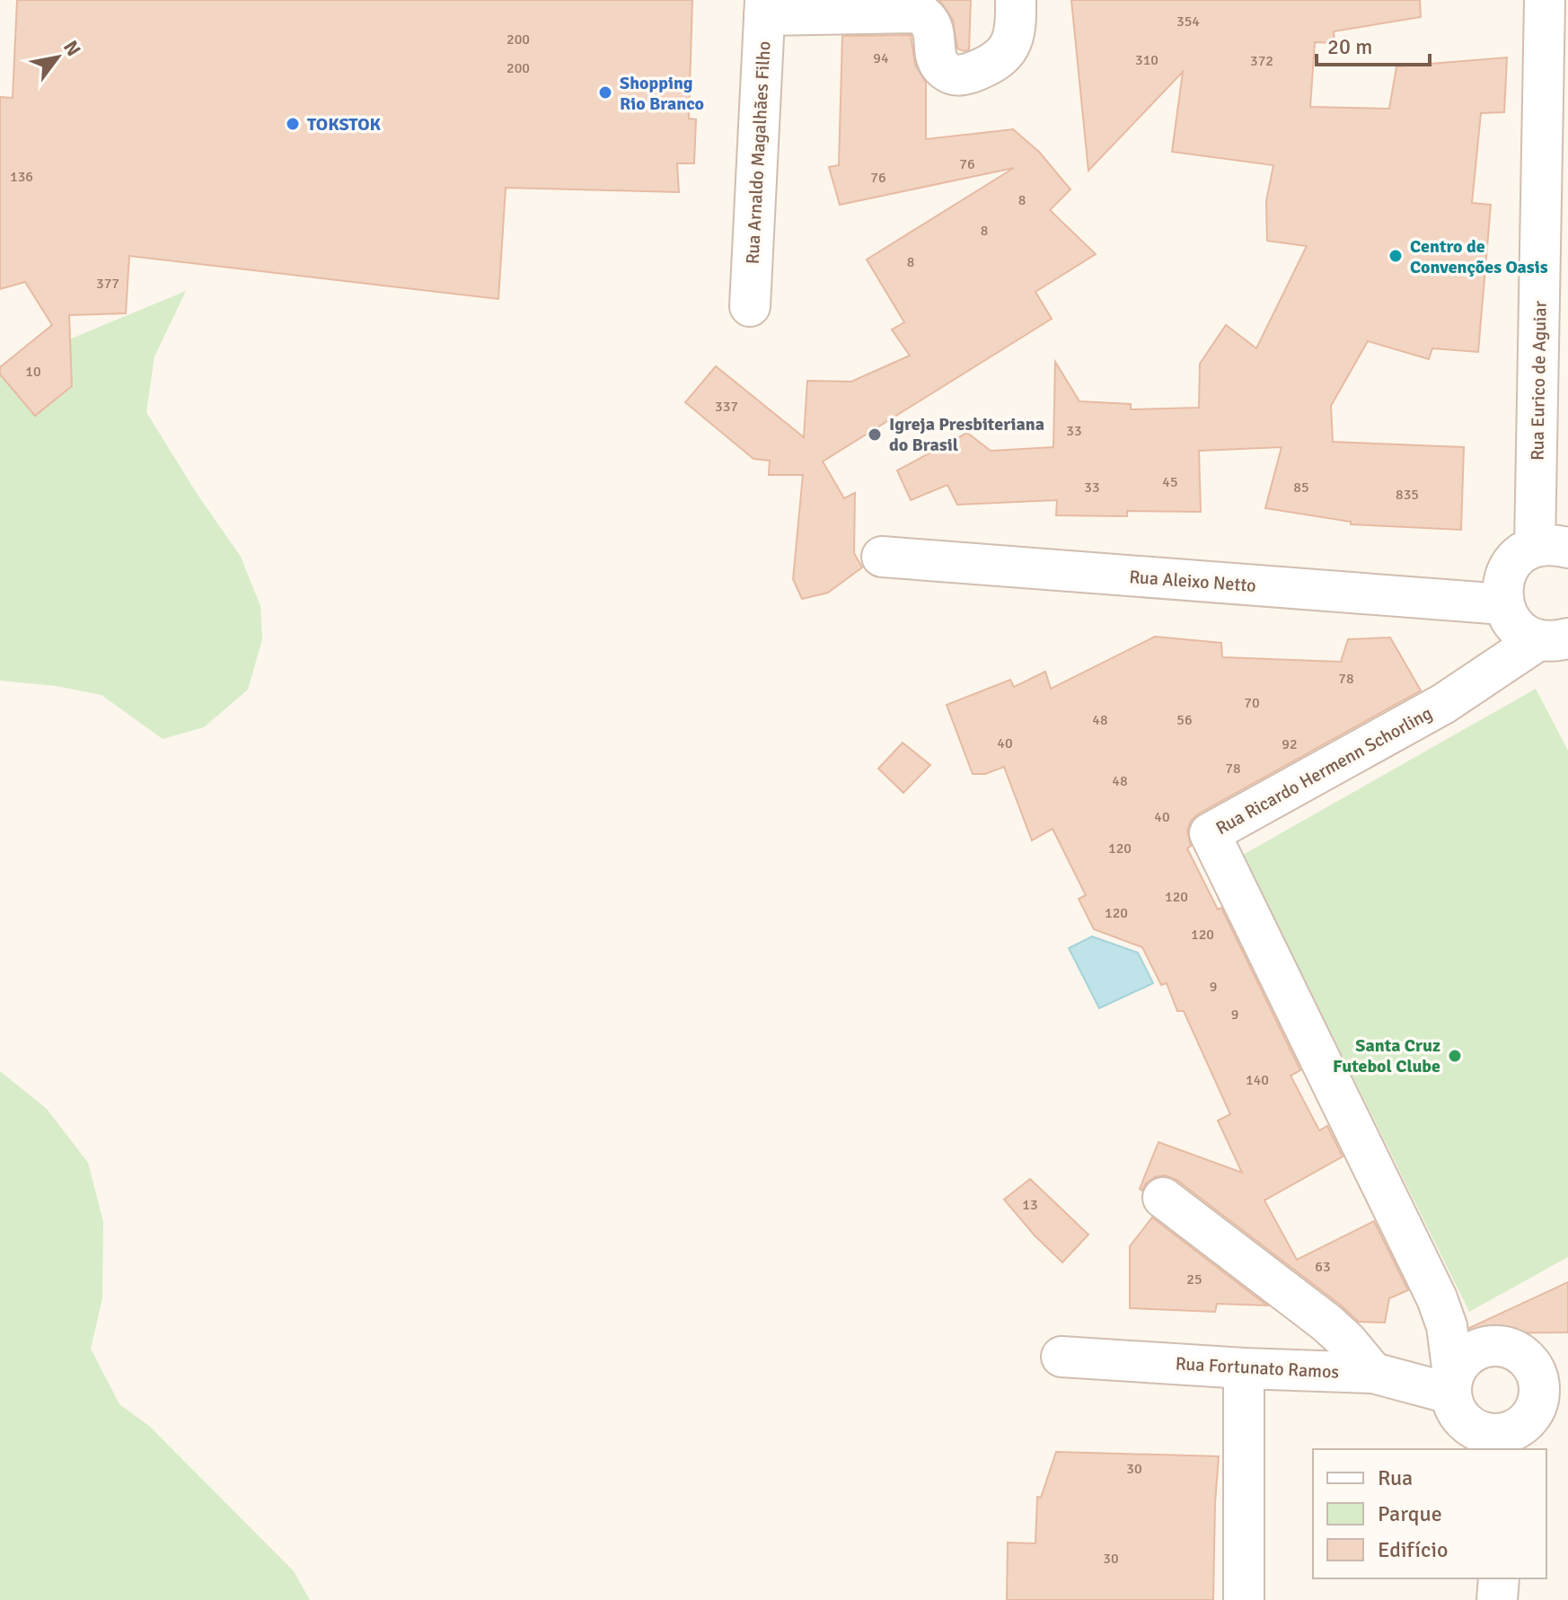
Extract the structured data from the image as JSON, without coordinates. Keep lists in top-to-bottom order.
{
  "streets": {
    "street": [
      "Rua Arnaldo Magalhães Filho",
      "Rua Eurico de Aguiar",
      "Rua Aleixo Netto",
      "Rua Ricardo Hermenn Schorling",
      "Rua Fortunato Ramos"
    ]
  },
  "crossings": [
    ["Rua Ricardo Hermenn Schorling", "Rua Fortunato Ramos"]
  ],
  "places": [
    "Shopping Rio Branco",
    "TOKSTOK",
    "Centro de Convenções Oasis",
    "Igreja Presbiteriana do Brasil",
    "Santa Cruz Futebol Clube"
  ],
  "house_numbers": [
    "354",
    "200",
    "94",
    "310",
    "372",
    "200",
    "76",
    "136",
    "76",
    "8",
    "8",
    "8",
    "377",
    "10",
    "337",
    "33",
    "45",
    "33",
    "85",
    "835",
    "78",
    "70",
    "48",
    "56",
    "40",
    "92",
    "78",
    "48",
    "40",
    "120",
    "120",
    "120",
    "120",
    "9",
    "9",
    "140",
    "13",
    "63",
    "25",
    "30",
    "30"
  ],
  "legend": ["Rua", "Parque", "Edifício"],
  "scale_bar": "20 m",
  "north": "top right"
}
